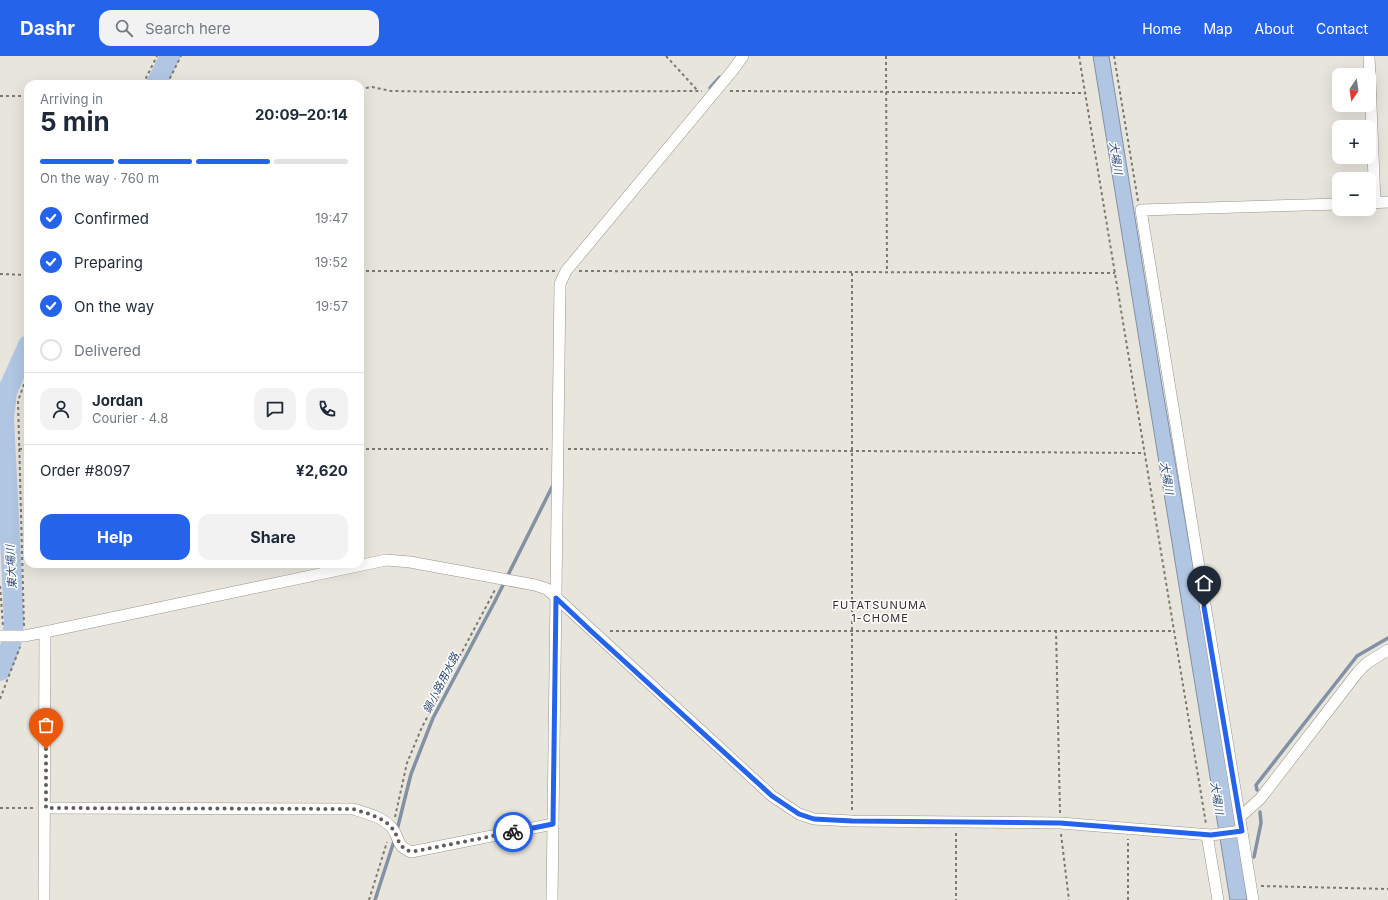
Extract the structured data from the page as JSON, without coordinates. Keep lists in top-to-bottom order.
{
  "districts": ["FUTATSUNUMA 1-CHOME"],
  "water": ["大場川", "東大場川", "鍋小路用水路"],
  "north": "bottom",
  "page": {
    "header": "Dashr",
    "search": "Search here",
    "nav": [
      "Home",
      "Map",
      "About",
      "Contact"
    ],
    "map_buttons": ["+", "−"],
    "heading": ["5 min", "Arriving in", "20:09–20:14"],
    "panel": [
      "Jordan",
      "Courier · 4.8",
      "Order #8097",
      "¥2,620"
    ],
    "bar": "On the way · 760 m",
    "list": [
      ["Confirmed", "19:47"],
      ["Preparing", "19:52"],
      ["On the way", "19:57"],
      "Delivered"
    ],
    "buttons": ["Help", "Share"]
  }
}
